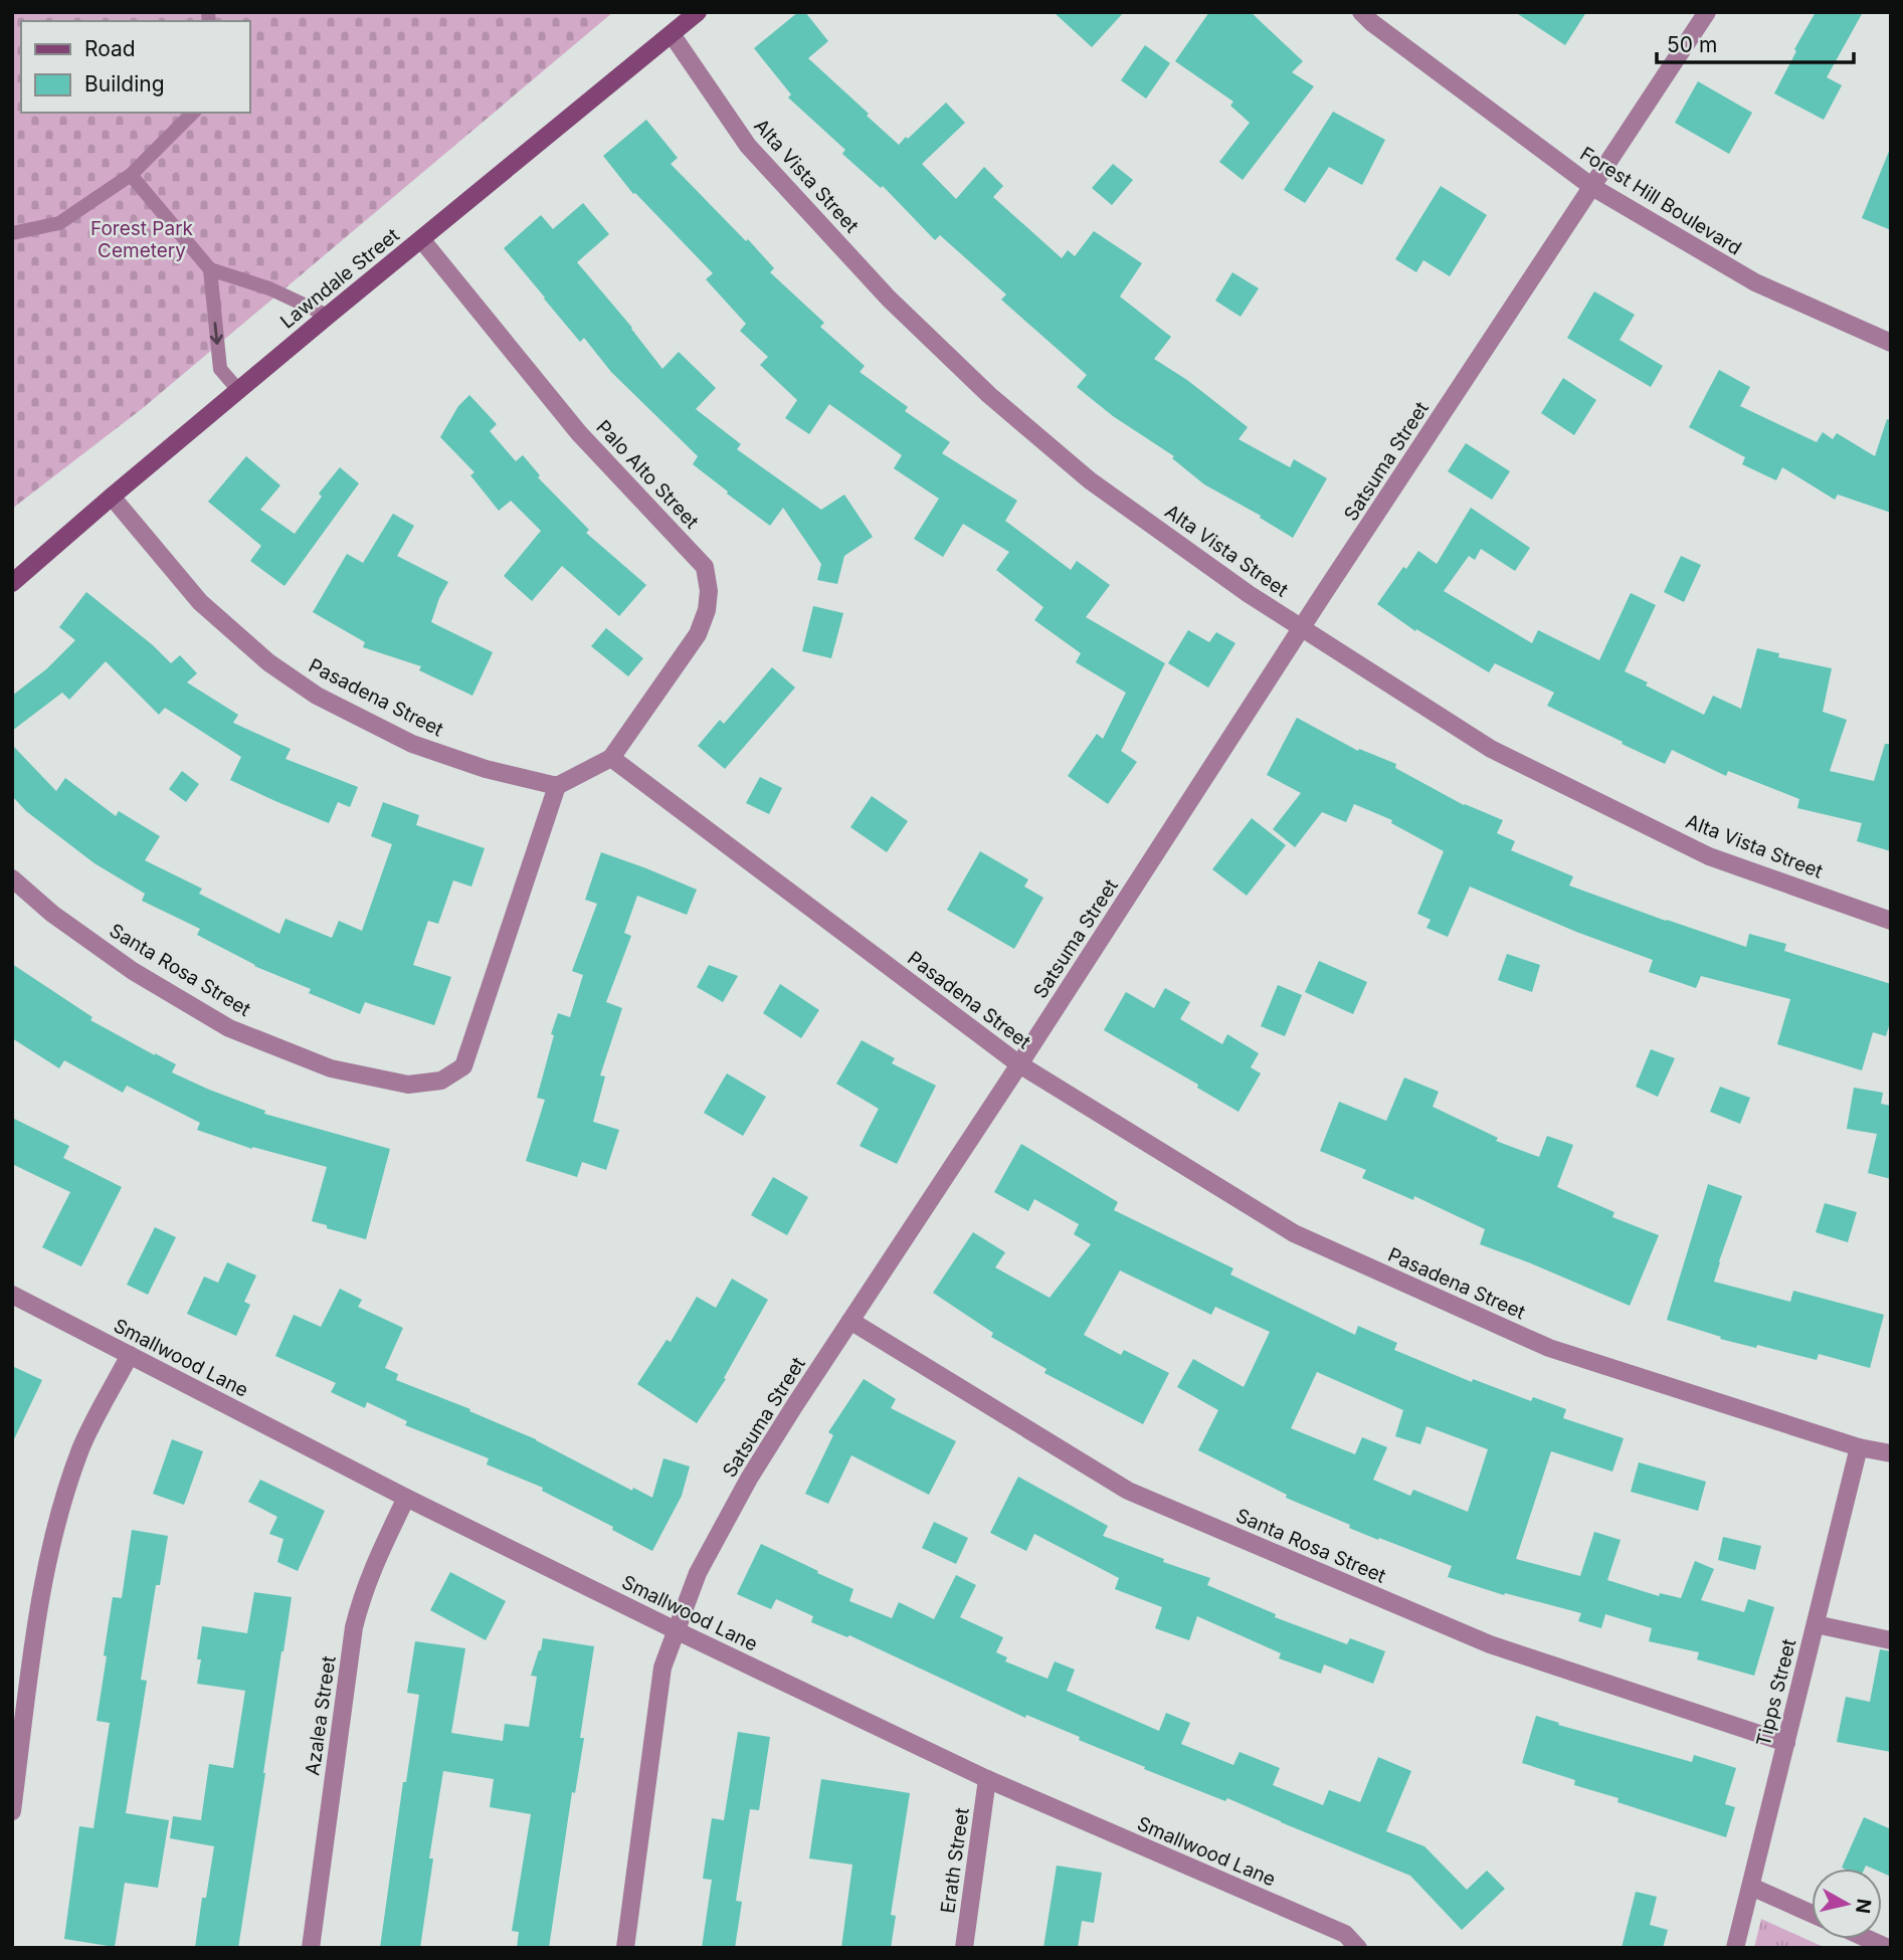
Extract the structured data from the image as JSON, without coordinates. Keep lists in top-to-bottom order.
{
  "streets": {
    "main road": ["Lawndale Street"],
    "street": [
      "Alta Vista Street",
      "Forest Hill Boulevard",
      "Satsuma Street",
      "Palo Alto Street",
      "Pasadena Street",
      "Santa Rosa Street",
      "Smallwood Lane",
      "Tipps Street",
      "Azalea Street",
      "Erath Street"
    ]
  },
  "crossings": [
    ["Alta Vista Street", "Lawndale Street"],
    ["Alta Vista Street", "Satsuma Street"],
    ["Forest Hill Boulevard", "Satsuma Street"],
    ["Lawndale Street", "Palo Alto Street"],
    ["Lawndale Street", "Pasadena Street"],
    ["Satsuma Street", "Pasadena Street"],
    ["Satsuma Street", "Santa Rosa Street"],
    ["Satsuma Street", "Smallwood Lane"],
    ["Palo Alto Street", "Pasadena Street"],
    ["Pasadena Street", "Santa Rosa Street"],
    ["Pasadena Street", "Tipps Street"],
    ["Santa Rosa Street", "Tipps Street"],
    ["Smallwood Lane", "Azalea Street"],
    ["Smallwood Lane", "Erath Street"]
  ],
  "parks": ["Forest Park Cemetery"],
  "legend": ["Road", "Building"],
  "scale_bar": "50 m",
  "north": "right"
}
